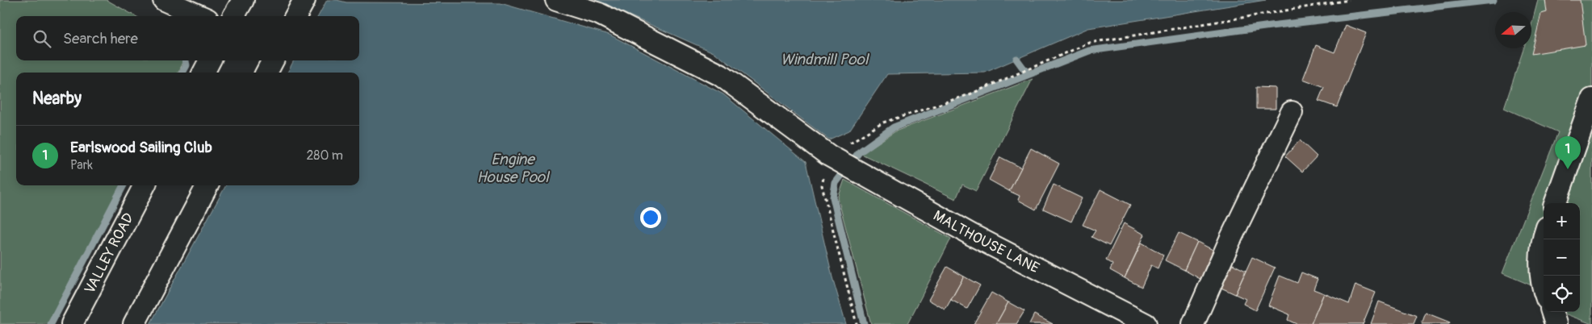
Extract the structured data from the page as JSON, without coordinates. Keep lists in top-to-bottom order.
{
  "streets": {
    "street": ["MALTHOUSE LANE", "VALLEY ROAD"]
  },
  "water": ["Windmill Pool", "Engine House Pool"],
  "north": "left",
  "page": {
    "search": "Search here",
    "heading": "Nearby",
    "list": [
      {
        "mark": "1",
        "name": "Earlswood Sailing Club",
        "note": "Park",
        "value": "280 m"
      }
    ],
    "pins": "1",
    "map_buttons": ["+", "−"]
  }
}
